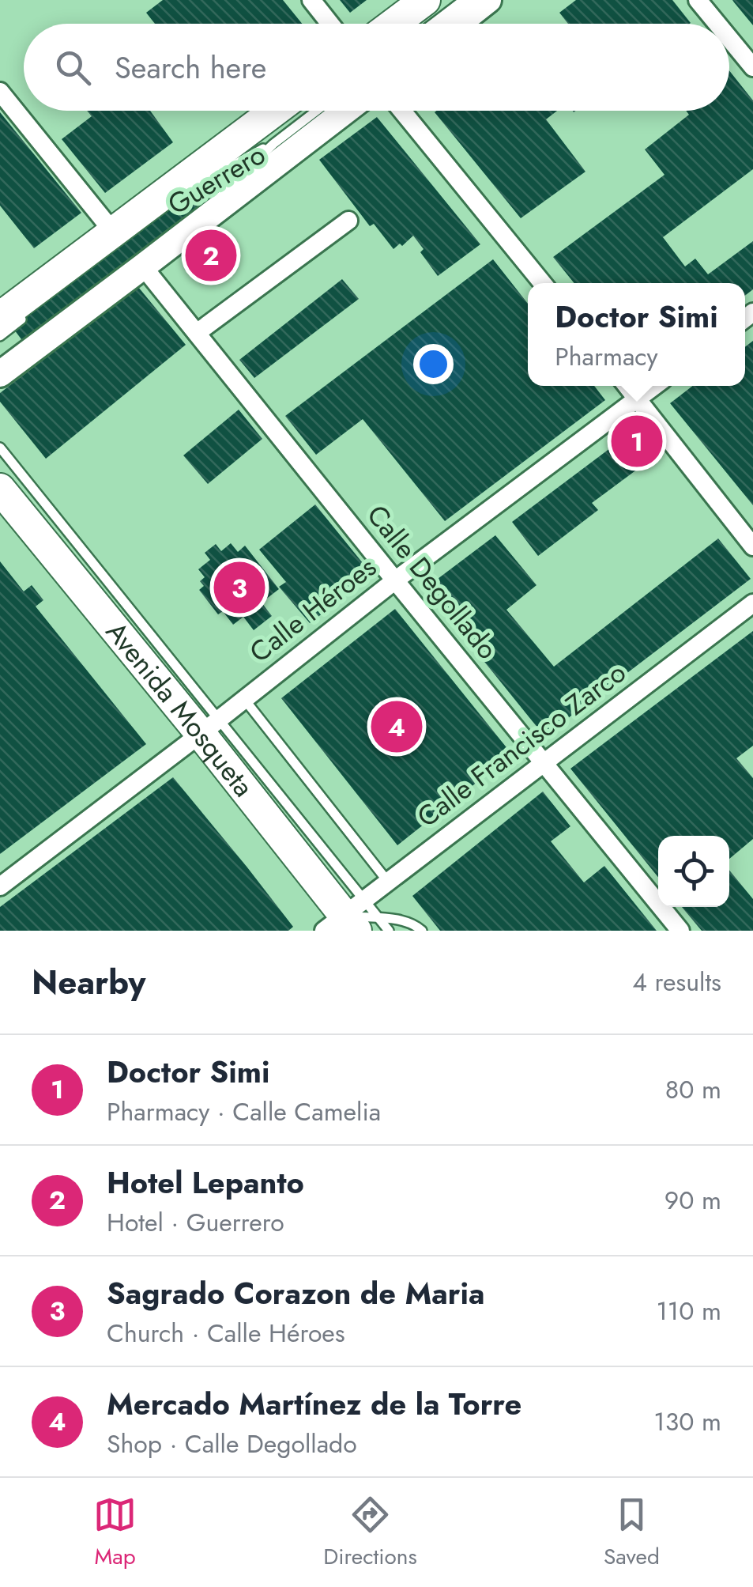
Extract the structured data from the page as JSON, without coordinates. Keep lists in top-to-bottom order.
{
  "streets": {
    "main road": ["Guerrero", "Avenida Mosqueta"],
    "street": ["Calle Degollado", "Calle Héroes", "Calle Francisco Zarco"]
  },
  "crossings": [
    ["Guerrero", "Calle Degollado"],
    ["Calle Degollado", "Calle Héroes"],
    ["Calle Degollado", "Calle Francisco Zarco"],
    ["Calle Héroes", "Avenida Mosqueta"],
    ["Avenida Mosqueta", "Calle Francisco Zarco"]
  ],
  "page": {
    "search": "Search here",
    "pins": [
      "2",
      "1",
      "3",
      "4"
    ],
    "popup": ["Doctor Simi", "Pharmacy"],
    "heading": ["Nearby", "4 results"],
    "list": [
      {
        "mark": "1",
        "name": "Doctor Simi",
        "note": "Pharmacy · Calle Camelia",
        "value": "80 m"
      },
      {
        "mark": "2",
        "name": "Hotel Lepanto",
        "note": "Hotel · Guerrero",
        "value": "90 m"
      },
      {
        "mark": "3",
        "name": "Sagrado Corazon de Maria",
        "note": "Church · Calle Héroes",
        "value": "110 m"
      },
      {
        "mark": "4",
        "name": "Mercado Martínez de la Torre",
        "note": "Shop · Calle Degollado",
        "value": "130 m"
      }
    ],
    "nav": ["Map", "Directions", "Saved"]
  }
}
